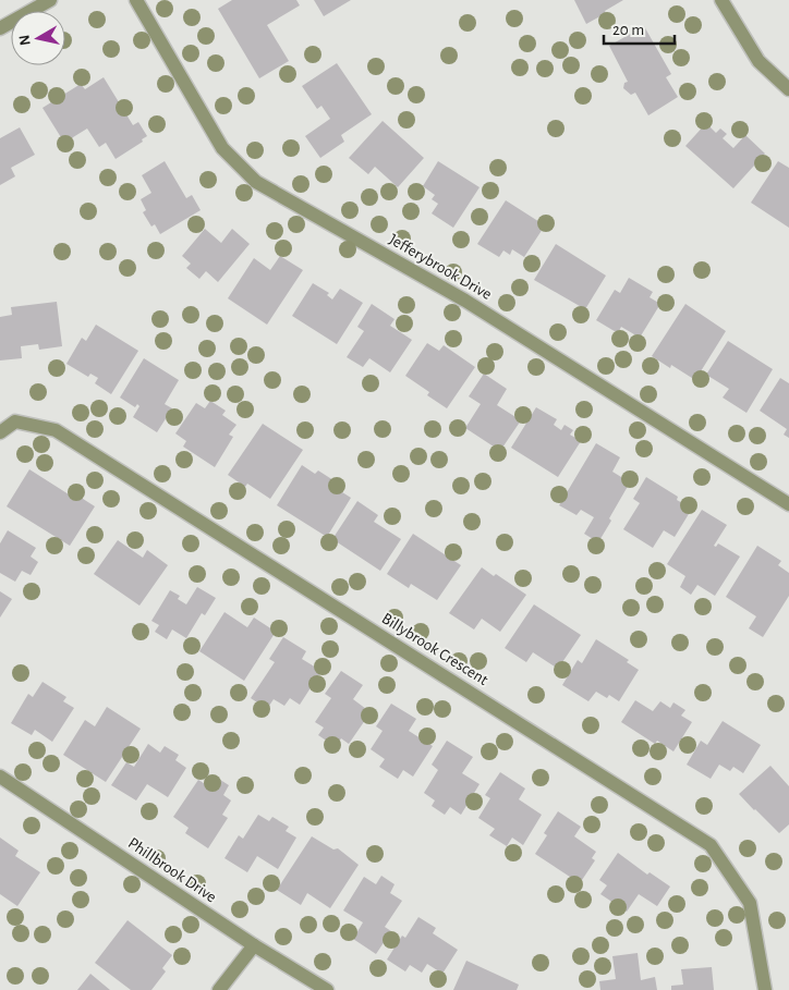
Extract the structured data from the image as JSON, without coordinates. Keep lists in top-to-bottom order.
{
  "streets": {
    "street": ["Jefferybrook Drive", "Billybrook Crescent", "Phillbrook Drive"]
  },
  "scale_bar": "20 m",
  "north": "left"
}
